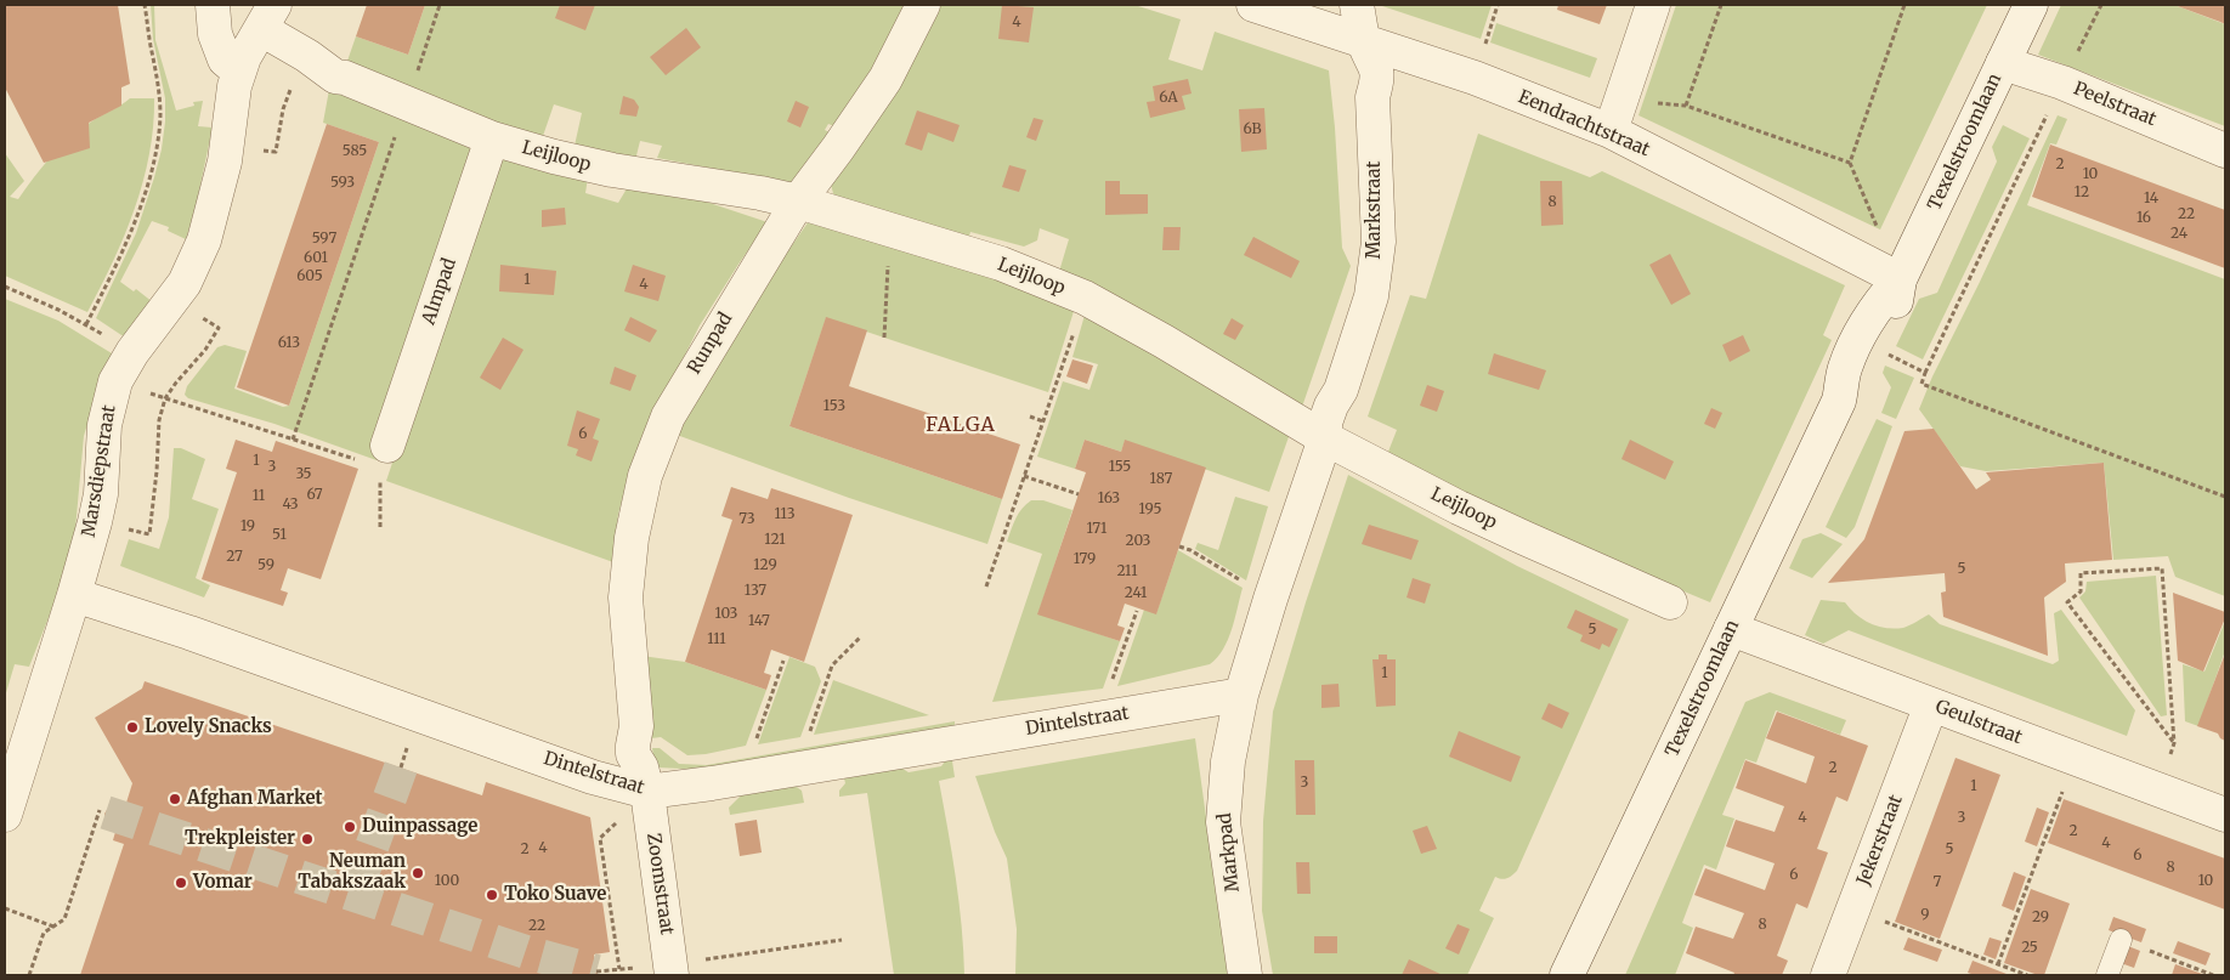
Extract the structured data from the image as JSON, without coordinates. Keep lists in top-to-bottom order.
{
  "streets": {
    "street": [
      "Peelstraat",
      "Eendrachtstraat",
      "Texelstroomlaan",
      "Leijloop",
      "Markstraat",
      "Almpad",
      "Runpad",
      "Marsdiepstraat",
      "Dintelstraat",
      "Geulstraat",
      "Jekerstraat",
      "Markpad",
      "Zoomstraat"
    ]
  },
  "crossings": [
    ["Peelstraat", "Texelstroomlaan"],
    ["Eendrachtstraat", "Texelstroomlaan"],
    ["Eendrachtstraat", "Markstraat"],
    ["Texelstroomlaan", "Geulstraat"],
    ["Leijloop", "Markstraat"],
    ["Leijloop", "Almpad"],
    ["Leijloop", "Runpad"],
    ["Leijloop", "Marsdiepstraat"],
    ["Markstraat", "Dintelstraat"],
    ["Markstraat", "Markpad"],
    ["Runpad", "Dintelstraat"],
    ["Runpad", "Zoomstraat"],
    ["Marsdiepstraat", "Dintelstraat"],
    ["Dintelstraat", "Markpad"],
    ["Dintelstraat", "Zoomstraat"],
    ["Geulstraat", "Jekerstraat"]
  ],
  "districts": ["FALGA"],
  "places": [
    "Lovely Snacks",
    "Afghan Market",
    "Duinpassage",
    "Trekpleister",
    "Neuman Tabakszaak",
    "Vomar",
    "Toko Suave"
  ],
  "house_numbers": [
    "4",
    "6A",
    "6B",
    "585",
    "2",
    "10",
    "593",
    "12",
    "14",
    "8",
    "22",
    "16",
    "24",
    "597",
    "601",
    "605",
    "1",
    "4",
    "613",
    "153",
    "6",
    "1",
    "3",
    "155",
    "35",
    "187",
    "67",
    "11",
    "163",
    "43",
    "195",
    "113",
    "73",
    "19",
    "171",
    "51",
    "121",
    "203",
    "27",
    "179",
    "59",
    "129",
    "5",
    "211",
    "137",
    "241",
    "103",
    "147",
    "5",
    "111",
    "1",
    "2",
    "3",
    "1",
    "4",
    "3",
    "2",
    "4",
    "4",
    "2",
    "5",
    "6",
    "8",
    "6",
    "100",
    "10",
    "7",
    "9",
    "29",
    "8",
    "22",
    "25"
  ]
}
